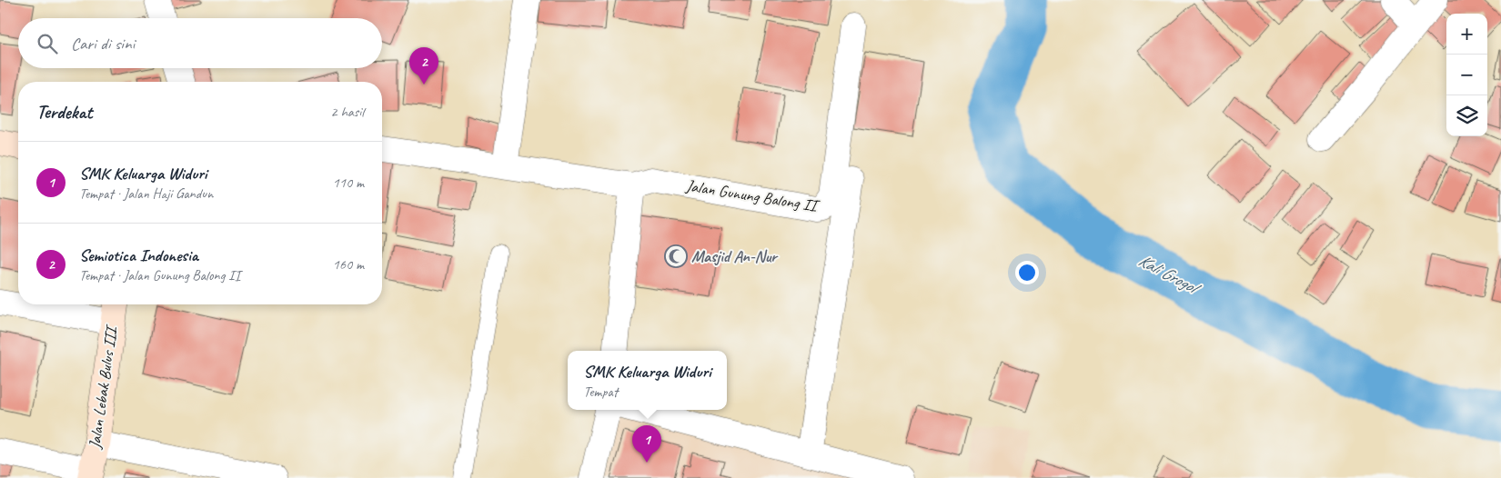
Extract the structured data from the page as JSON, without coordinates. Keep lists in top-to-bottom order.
{
  "streets": {
    "street": ["Jalan Gunung Balong II", "Jalan Lebak Bulus III"]
  },
  "water": ["Kali Grogol"],
  "places": {
    "mosque": ["Masjid An-Nur"]
  },
  "page": {
    "map_buttons": ["+", "−"],
    "search": "Cari di sini",
    "pins": ["2", "1"],
    "heading": ["Terdekat", "2 hasil"],
    "list": [
      {
        "mark": "1",
        "name": "SMK Keluarga Widuri",
        "note": "Tempat · Jalan Haji Gandun",
        "value": "110 m"
      },
      {
        "mark": "2",
        "name": "Semiotica Indonesia",
        "note": "Tempat · Jalan Gunung Balong II",
        "value": "160 m"
      }
    ],
    "popup": ["SMK Keluarga Widuri", "Tempat"]
  }
}
